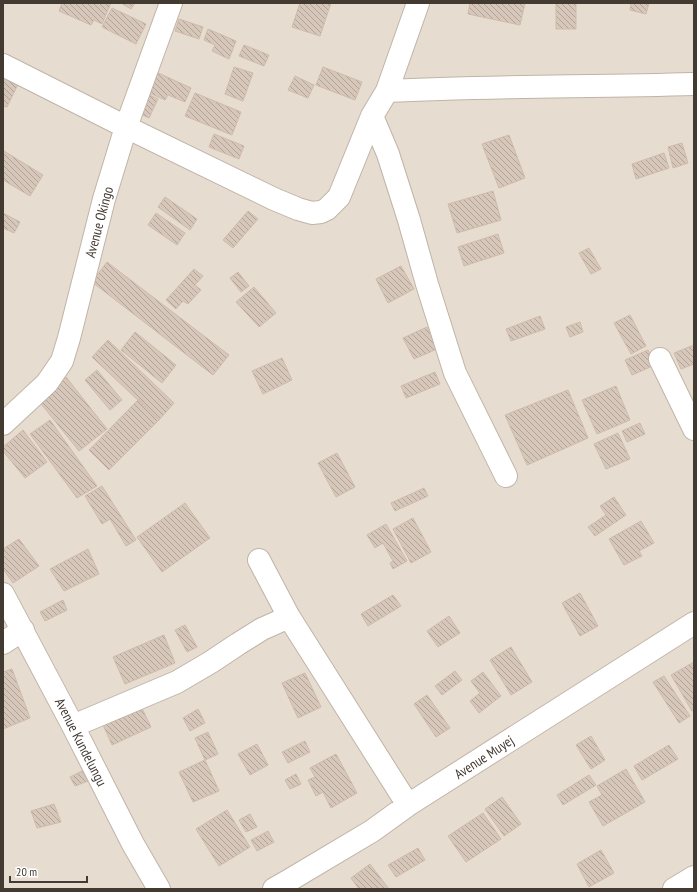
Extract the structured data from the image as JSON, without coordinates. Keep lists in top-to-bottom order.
{
  "streets": {
    "street": ["Avenue Okingo", "Avenue Kundelungu", "Avenue Muyej"]
  },
  "scale_bar": "20 m"
}
